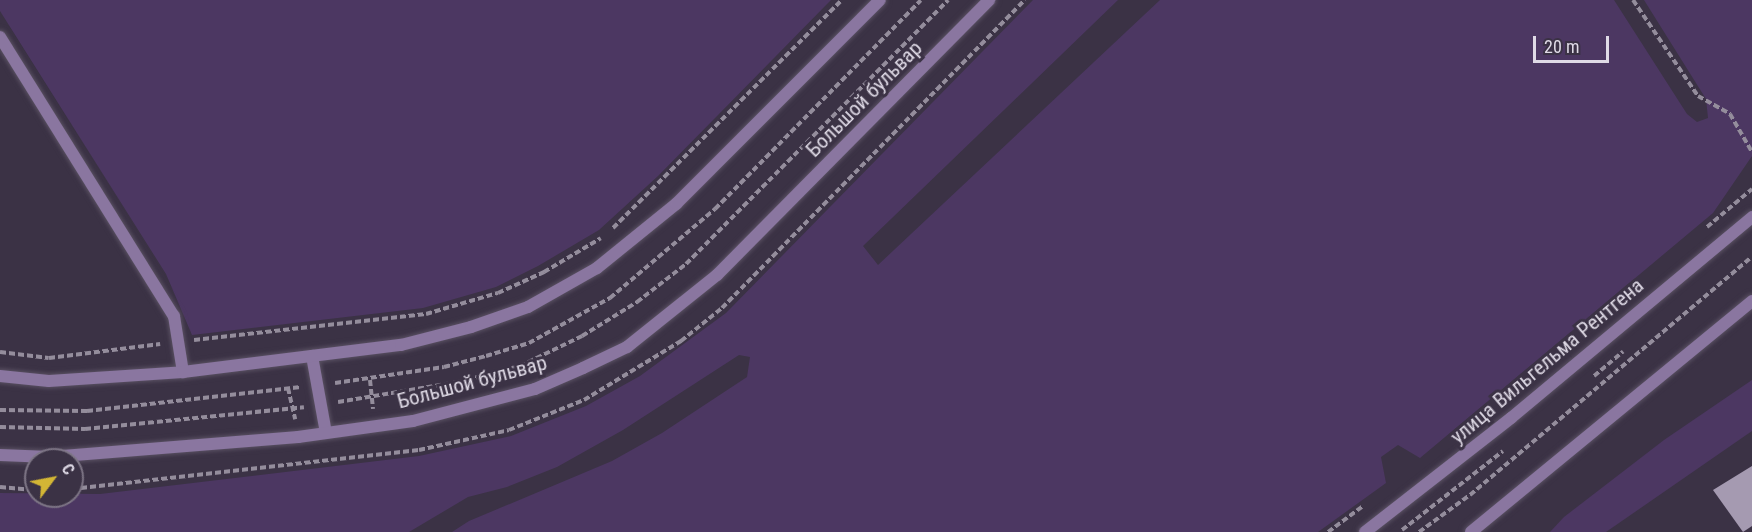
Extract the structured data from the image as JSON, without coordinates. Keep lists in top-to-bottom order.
{
  "streets": {
    "street": ["Большой бульвар", "улица Вильгельма Рентгена"]
  },
  "scale_bar": "20 m",
  "north": "top right"
}
